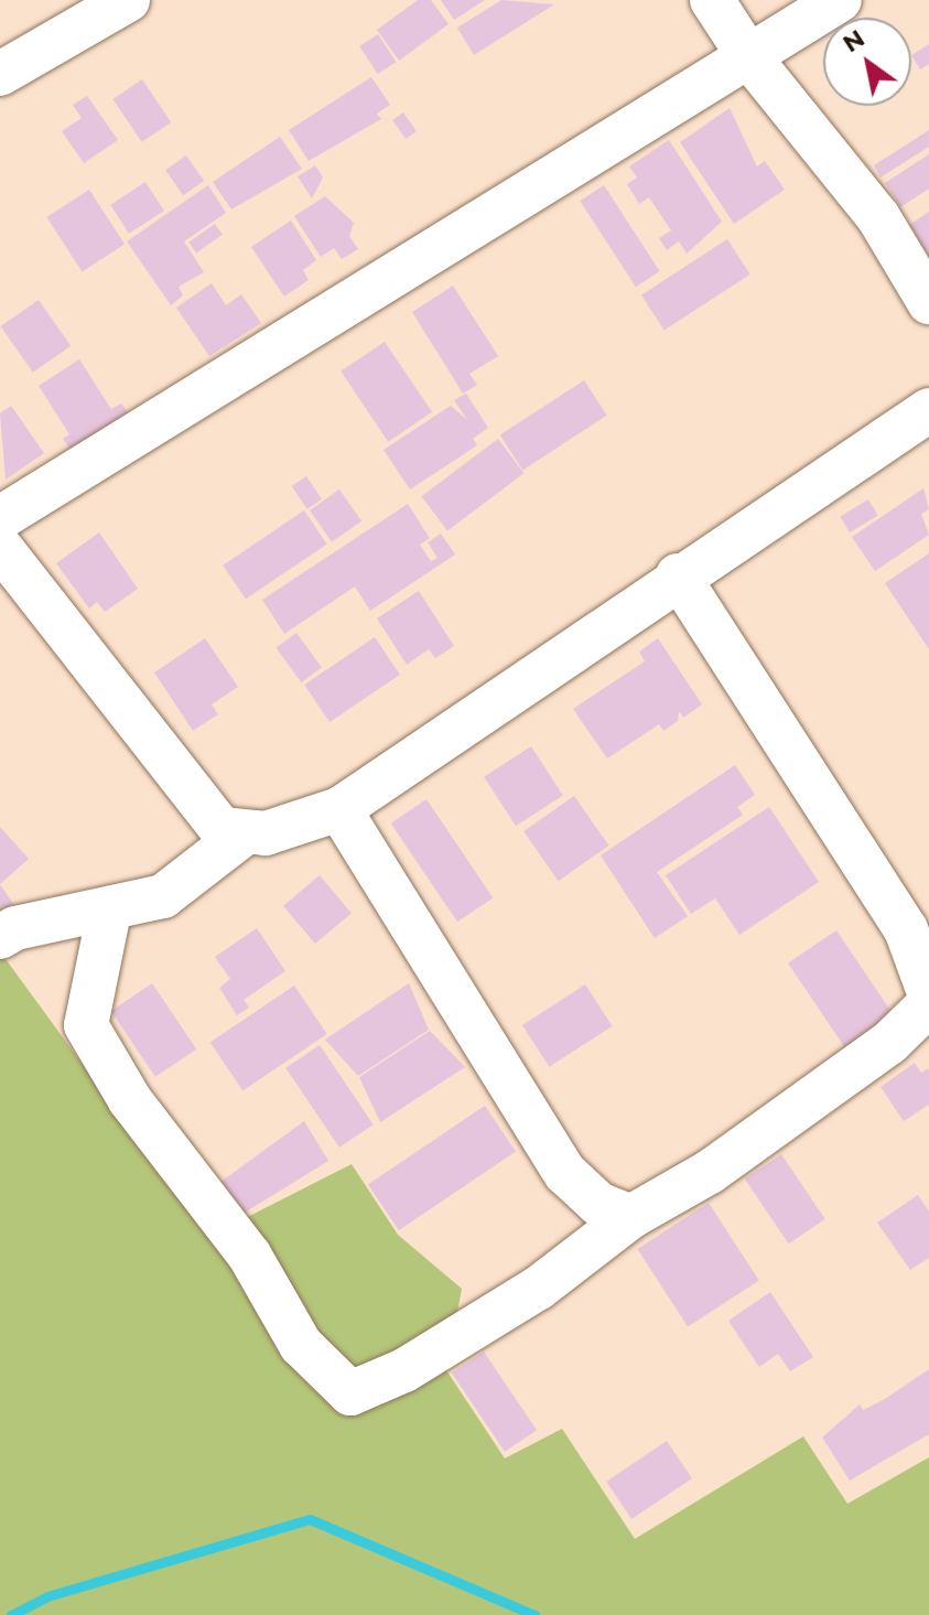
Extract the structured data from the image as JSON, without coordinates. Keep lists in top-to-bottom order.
{
  "north": "top left"
}
